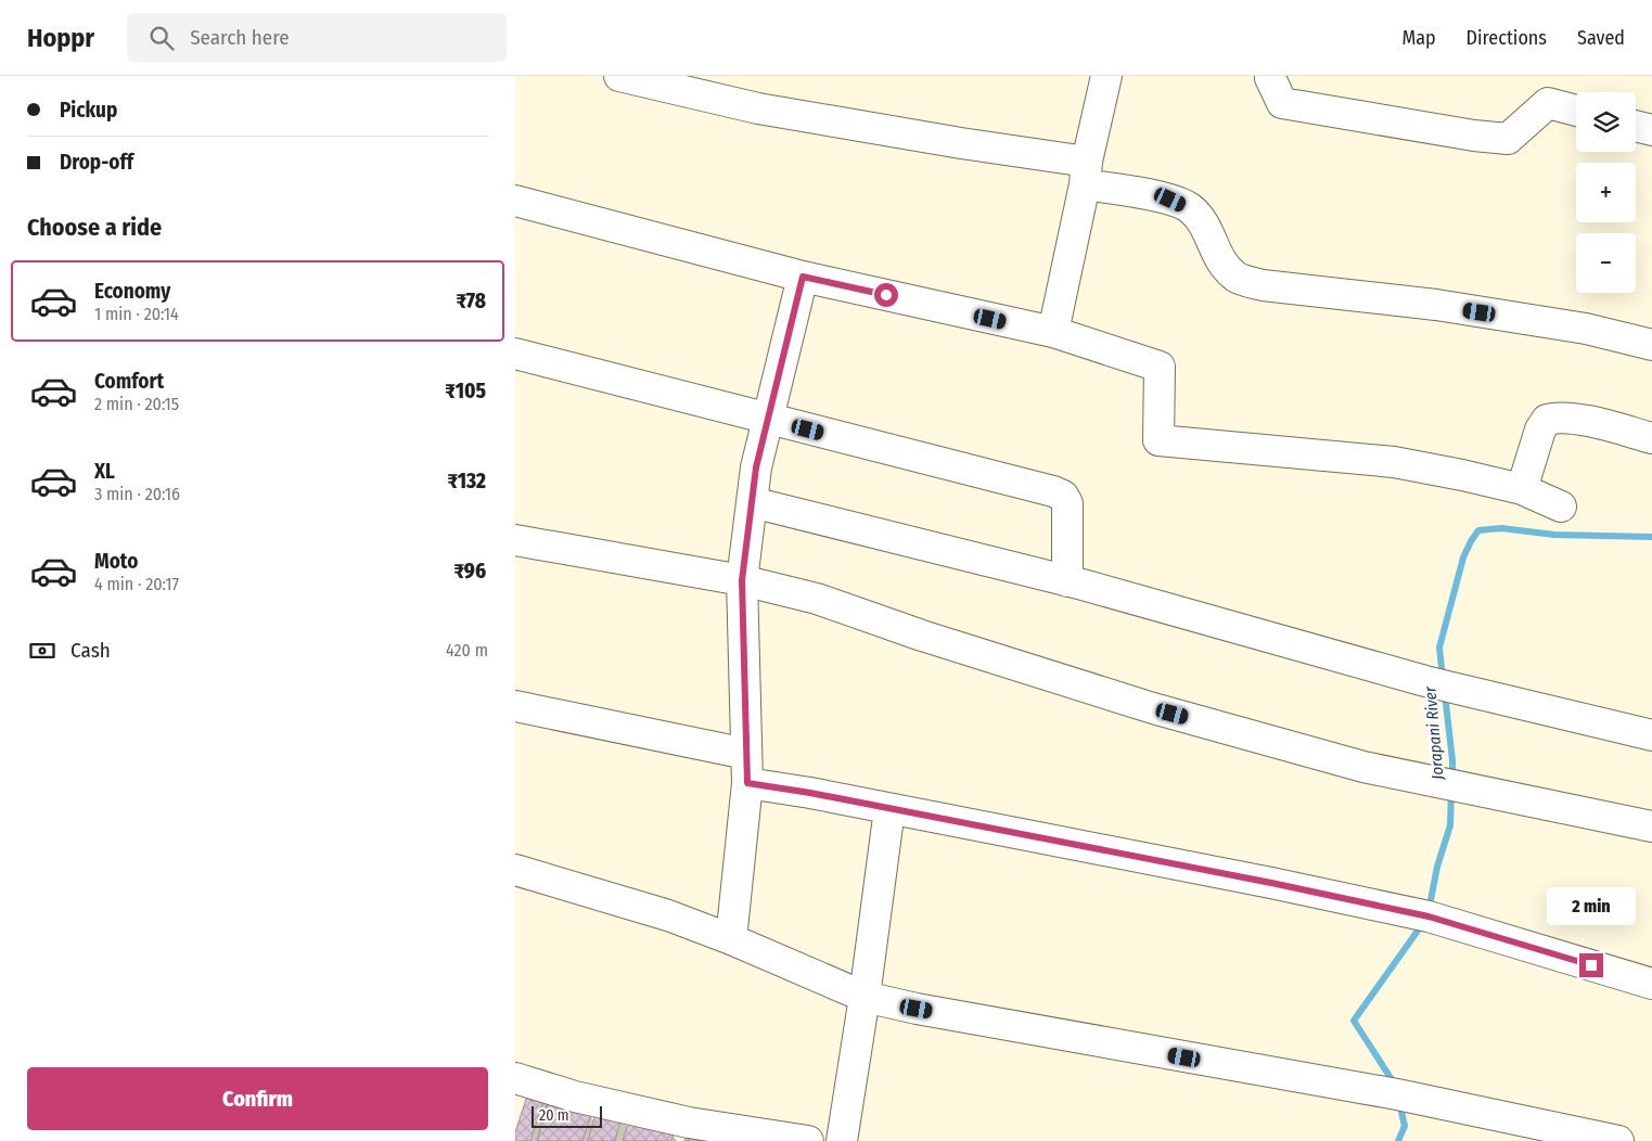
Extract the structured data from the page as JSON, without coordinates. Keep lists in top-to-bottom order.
{
  "water": ["Jorapani River"],
  "scale_bar": "20 m",
  "page": {
    "header": "Hoppr",
    "search": "Search here",
    "nav": ["Map", "Directions", "Saved"],
    "banner": ["Pickup", "Drop-off"],
    "map_buttons": ["+", "−"],
    "heading": "Choose a ride",
    "list": [
      {
        "name": "Economy",
        "note": "1 min · 20:14",
        "value": "₹78"
      },
      {
        "name": "Comfort",
        "note": "2 min · 20:15",
        "value": "₹105"
      },
      {
        "name": "XL",
        "note": "3 min · 20:16",
        "value": "₹132"
      },
      {
        "name": "Moto",
        "note": "4 min · 20:17",
        "value": "₹96"
      }
    ],
    "pay": ["Cash", "420 m"],
    "bubble": "2 min",
    "buttons": "Confirm",
    "scale": "20 m"
  }
}
